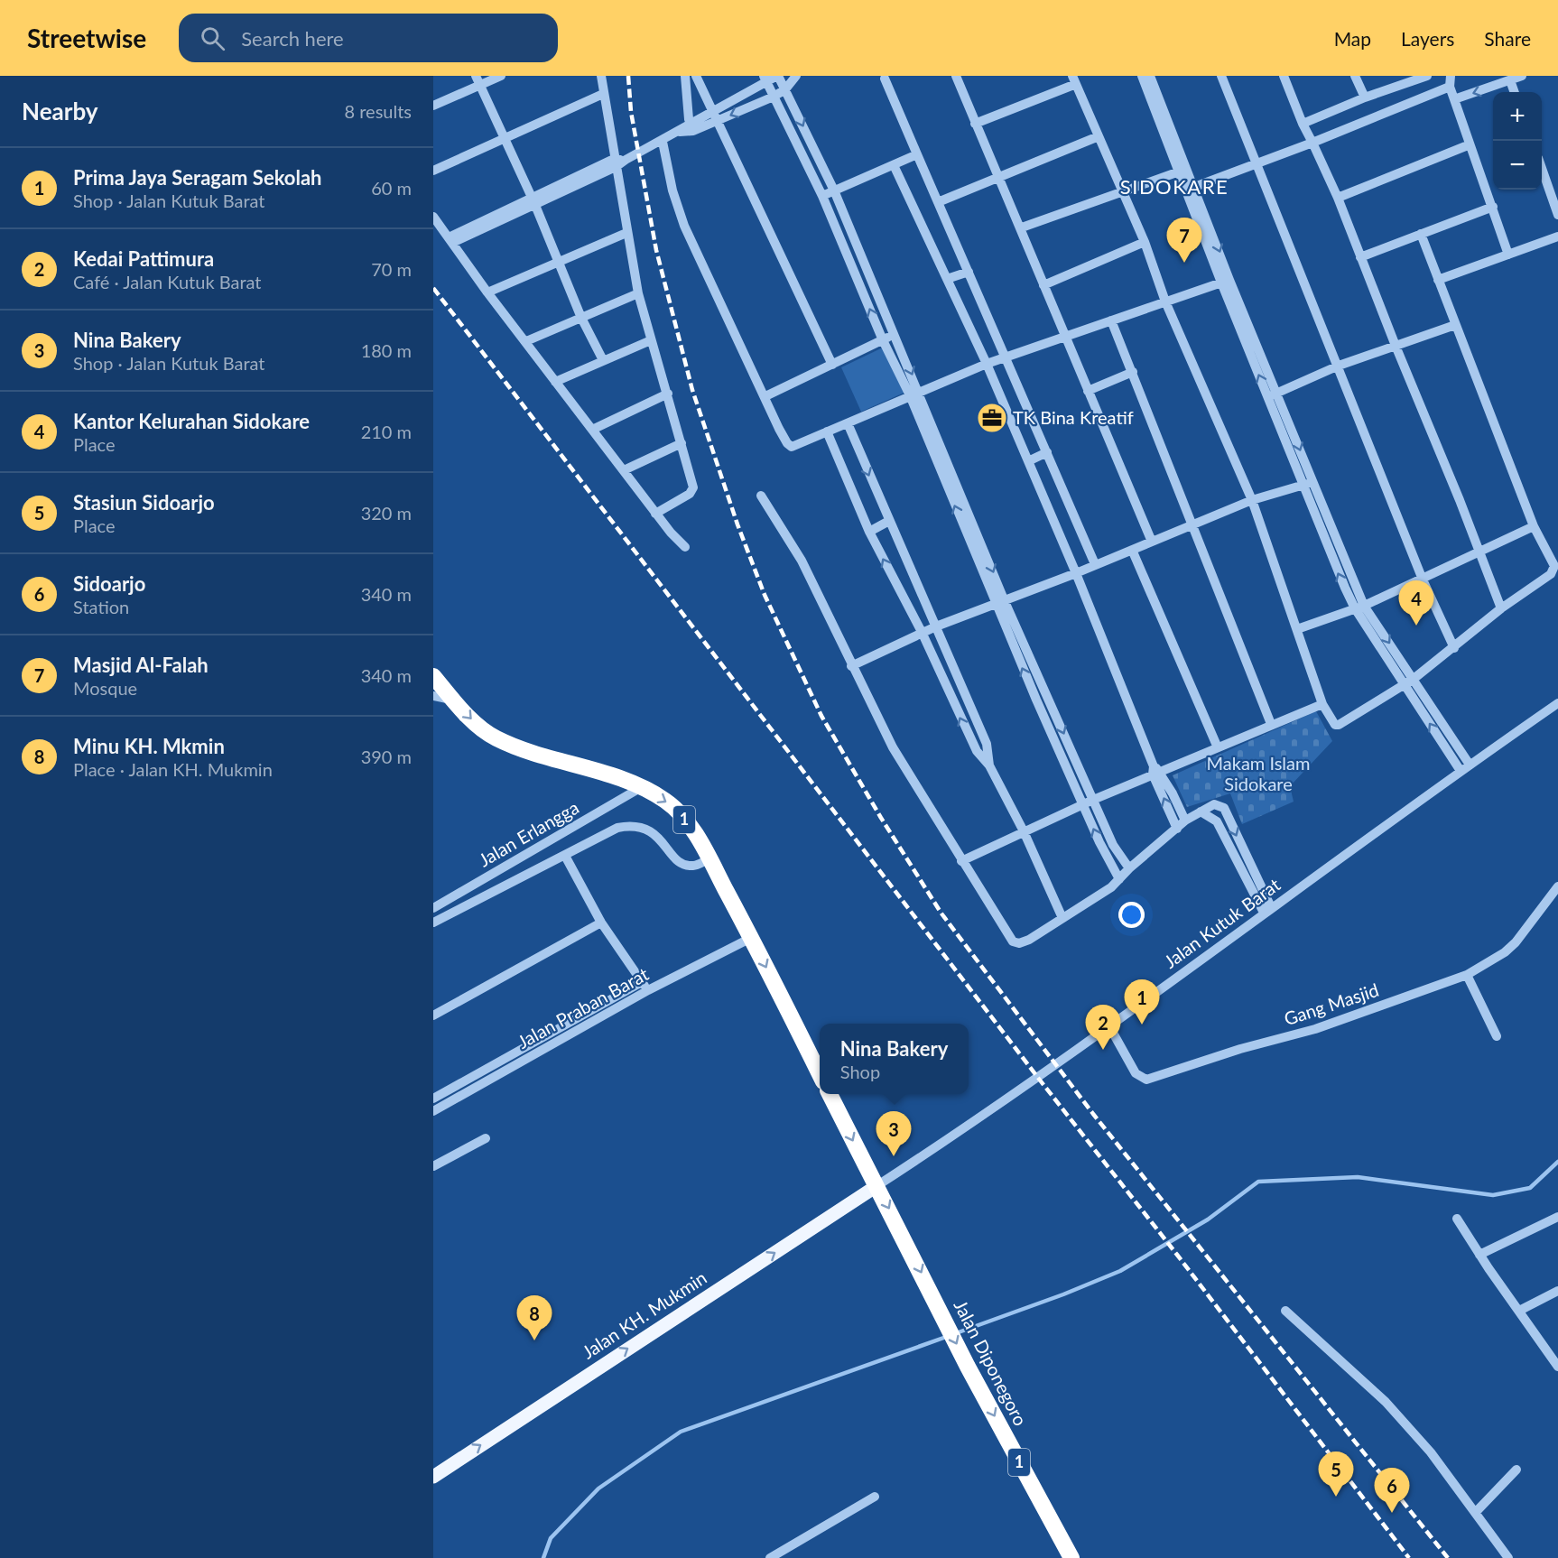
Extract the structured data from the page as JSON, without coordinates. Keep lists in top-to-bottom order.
{
  "streets": {
    "highway": ["1", "Jalan Diponegoro"],
    "main road": ["Jalan KH. Mukmin"],
    "street": [
      "Jalan Erlangga",
      "Jalan Kutuk Barat",
      "Gang Masjid",
      "Jalan Praban Barat"
    ]
  },
  "crossings": [
    ["1", "Jalan Erlangga"],
    ["1", "Jalan Kutuk Barat"],
    ["1", "Jalan Praban Barat"],
    ["1", "Jalan KH. Mukmin"],
    ["1", "Jalan Diponegoro"],
    ["Jalan Kutuk Barat", "Gang Masjid"],
    ["Jalan Kutuk Barat", "Jalan KH. Mukmin"],
    ["Jalan Kutuk Barat", "Jalan Diponegoro"],
    ["Jalan KH. Mukmin", "Jalan Diponegoro"]
  ],
  "one_way": ["Jalan KH. Mukmin", "Jalan Diponegoro"],
  "districts": ["SIDOKARE"],
  "parks": ["Makam Islam Sidokare"],
  "places": {
    "office": ["TK Bina Kreatif"]
  },
  "page": {
    "header": "Streetwise",
    "search": "Search here",
    "nav": ["Map", "Layers", "Share"],
    "heading": ["Nearby", "8 results"],
    "map_buttons": ["+", "−"],
    "list": [
      {
        "mark": "1",
        "name": "Prima Jaya Seragam Sekolah",
        "note": "Shop · Jalan Kutuk Barat",
        "value": "60 m"
      },
      {
        "mark": "2",
        "name": "Kedai Pattimura",
        "note": "Café · Jalan Kutuk Barat",
        "value": "70 m"
      },
      {
        "mark": "3",
        "name": "Nina Bakery",
        "note": "Shop · Jalan Kutuk Barat",
        "value": "180 m"
      },
      {
        "mark": "4",
        "name": "Kantor Kelurahan Sidokare",
        "note": "Place",
        "value": "210 m"
      },
      {
        "mark": "5",
        "name": "Stasiun Sidoarjo",
        "note": "Place",
        "value": "320 m"
      },
      {
        "mark": "6",
        "name": "Sidoarjo",
        "note": "Station",
        "value": "340 m"
      },
      {
        "mark": "7",
        "name": "Masjid Al-Falah",
        "note": "Mosque",
        "value": "340 m"
      },
      {
        "mark": "8",
        "name": "Minu KH. Mkmin",
        "note": "Place · Jalan KH. Mukmin",
        "value": "390 m"
      }
    ],
    "pins": [
      "7",
      "4",
      "1",
      "2",
      "3",
      "8",
      "5",
      "6"
    ],
    "popup": ["Nina Bakery", "Shop"]
  }
}
